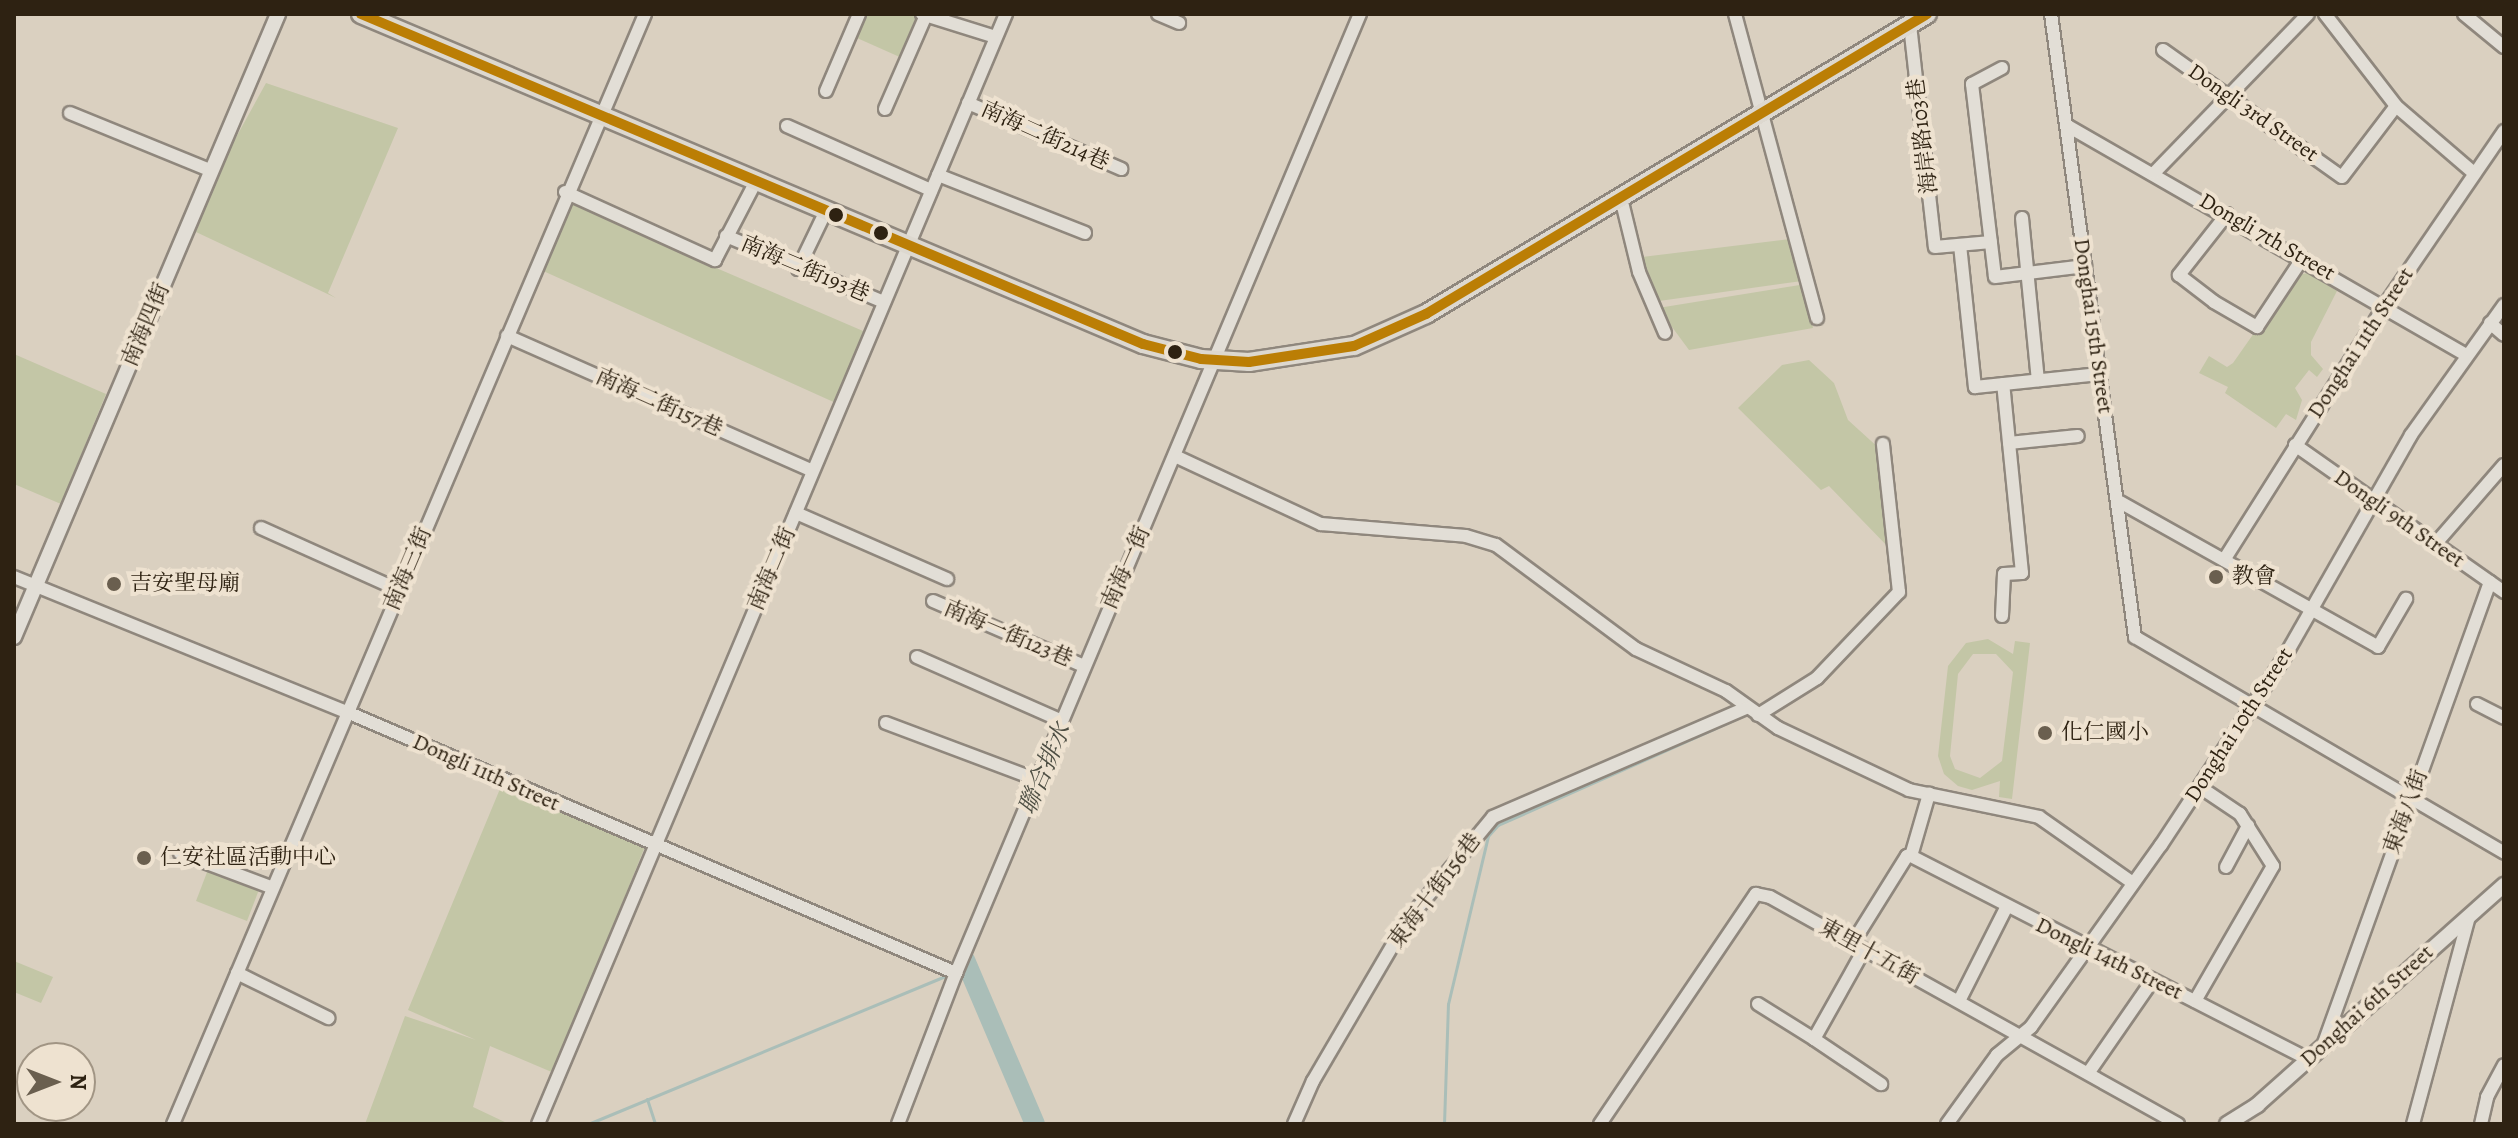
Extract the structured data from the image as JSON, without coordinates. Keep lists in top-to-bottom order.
{
  "streets": {
    "street": [
      "Dongli 3rd Street",
      "南海二街214巷",
      "海岸路103巷",
      "Dongli 7th Street",
      "南海二街193巷",
      "南海四街",
      "Donghai 15th Street",
      "Donghai 11th Street",
      "南海二街157巷",
      "Dongli 9th Street",
      "南海一街",
      "南海三街",
      "南海二街",
      "南海一街123巷",
      "Donghai 10th Street",
      "Dongli 11th Street",
      "東海八街",
      "東海十街156巷",
      "東里十五街",
      "Dongli 14th Street",
      "Donghai 6th Street"
    ]
  },
  "crossings": [
    ["南海二街214巷", "南海二街"],
    ["Dongli 7th Street", "Donghai 15th Street"],
    ["Dongli 7th Street", "Donghai 11th Street"],
    ["Dongli 7th Street", "Donghai 10th Street"],
    ["南海二街193巷", "南海二街"],
    ["南海四街", "Dongli 11th Street"],
    ["Donghai 15th Street", "Donghai 10th Street"],
    ["Donghai 11th Street", "Dongli 9th Street"],
    ["南海二街157巷", "南海三街"],
    ["南海二街157巷", "南海二街"],
    ["Dongli 9th Street", "Donghai 10th Street"],
    ["Dongli 9th Street", "東海八街"],
    ["南海一街", "南海一街123巷"],
    ["南海一街", "Dongli 11th Street"],
    ["南海三街", "Dongli 11th Street"],
    ["南海二街", "Dongli 11th Street"],
    ["Donghai 10th Street", "東里十五街"],
    ["Donghai 10th Street", "Dongli 14th Street"],
    ["東海八街", "Donghai 6th Street"],
    ["Dongli 14th Street", "Donghai 6th Street"]
  ],
  "water": ["聯合排水"],
  "places": [
    "教會",
    "吉安聖母廟",
    "化仁國小",
    "仁安社區活動中心"
  ],
  "north": "right"
}
